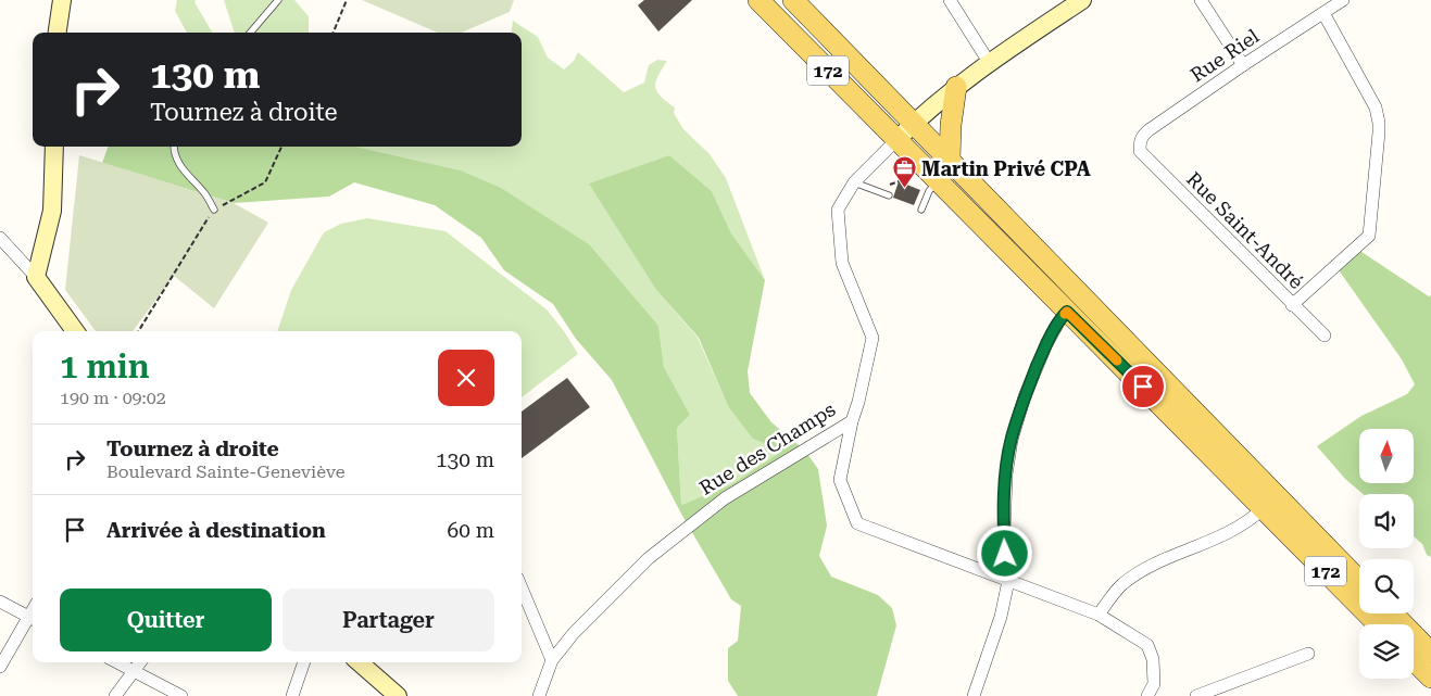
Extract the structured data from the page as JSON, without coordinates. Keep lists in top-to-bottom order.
{
  "streets": {
    "main road": ["172"],
    "street": ["Rue Riel", "Rue Saint-André", "Rue des Champs"]
  },
  "crossings": [
    ["Rue Riel", "Rue Saint-André"],
    ["172", "Rue des Champs"]
  ],
  "places": {
    "office": ["Martin Privé CPA"]
  },
  "north": "top",
  "page": {
    "turn": ["130 m", "Tournez à droite"],
    "heading": ["1 min", "190 m · 09:02"],
    "list": [
      {
        "name": "Tournez à droite",
        "note": "Boulevard Sainte-Geneviève",
        "value": "130 m"
      },
      {
        "name": "Arrivée à destination",
        "value": "60 m"
      }
    ],
    "buttons": ["Quitter", "Partager"]
  }
}
